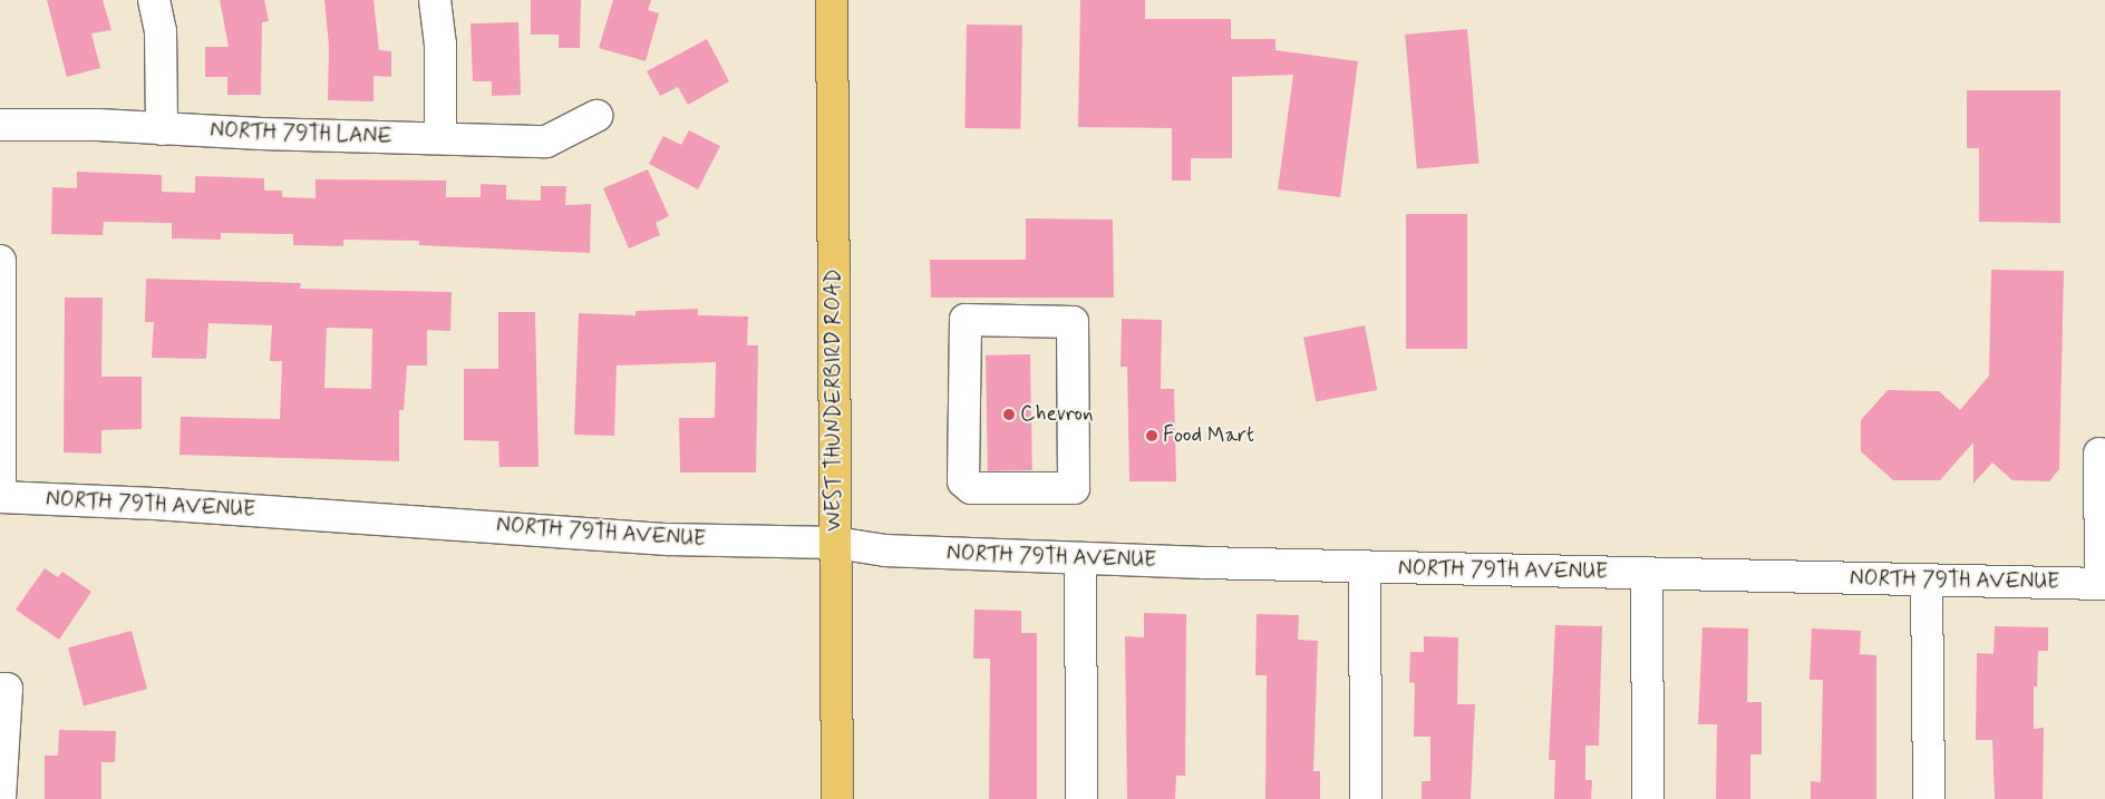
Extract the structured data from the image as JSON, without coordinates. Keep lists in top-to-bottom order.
{
  "streets": {
    "main road": ["WEST THUNDERBIRD ROAD"],
    "street": ["NORTH 79TH LANE", "NORTH 79TH AVENUE"]
  },
  "crossings": [
    ["WEST THUNDERBIRD ROAD", "NORTH 79TH AVENUE"]
  ],
  "places": ["Chevron", "Food Mart"]
}
